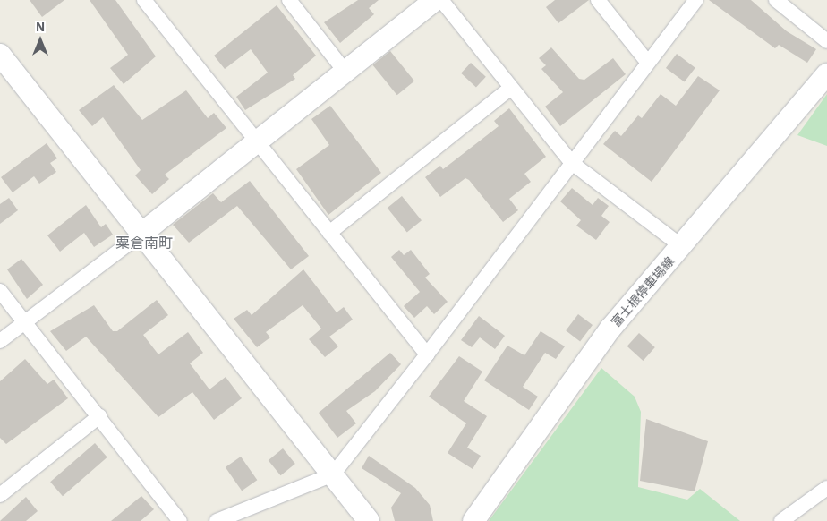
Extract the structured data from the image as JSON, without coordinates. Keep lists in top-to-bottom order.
{
  "streets": {
    "street": ["富士根停車場線"]
  },
  "districts": ["粟倉南町"],
  "north": "top"
}
